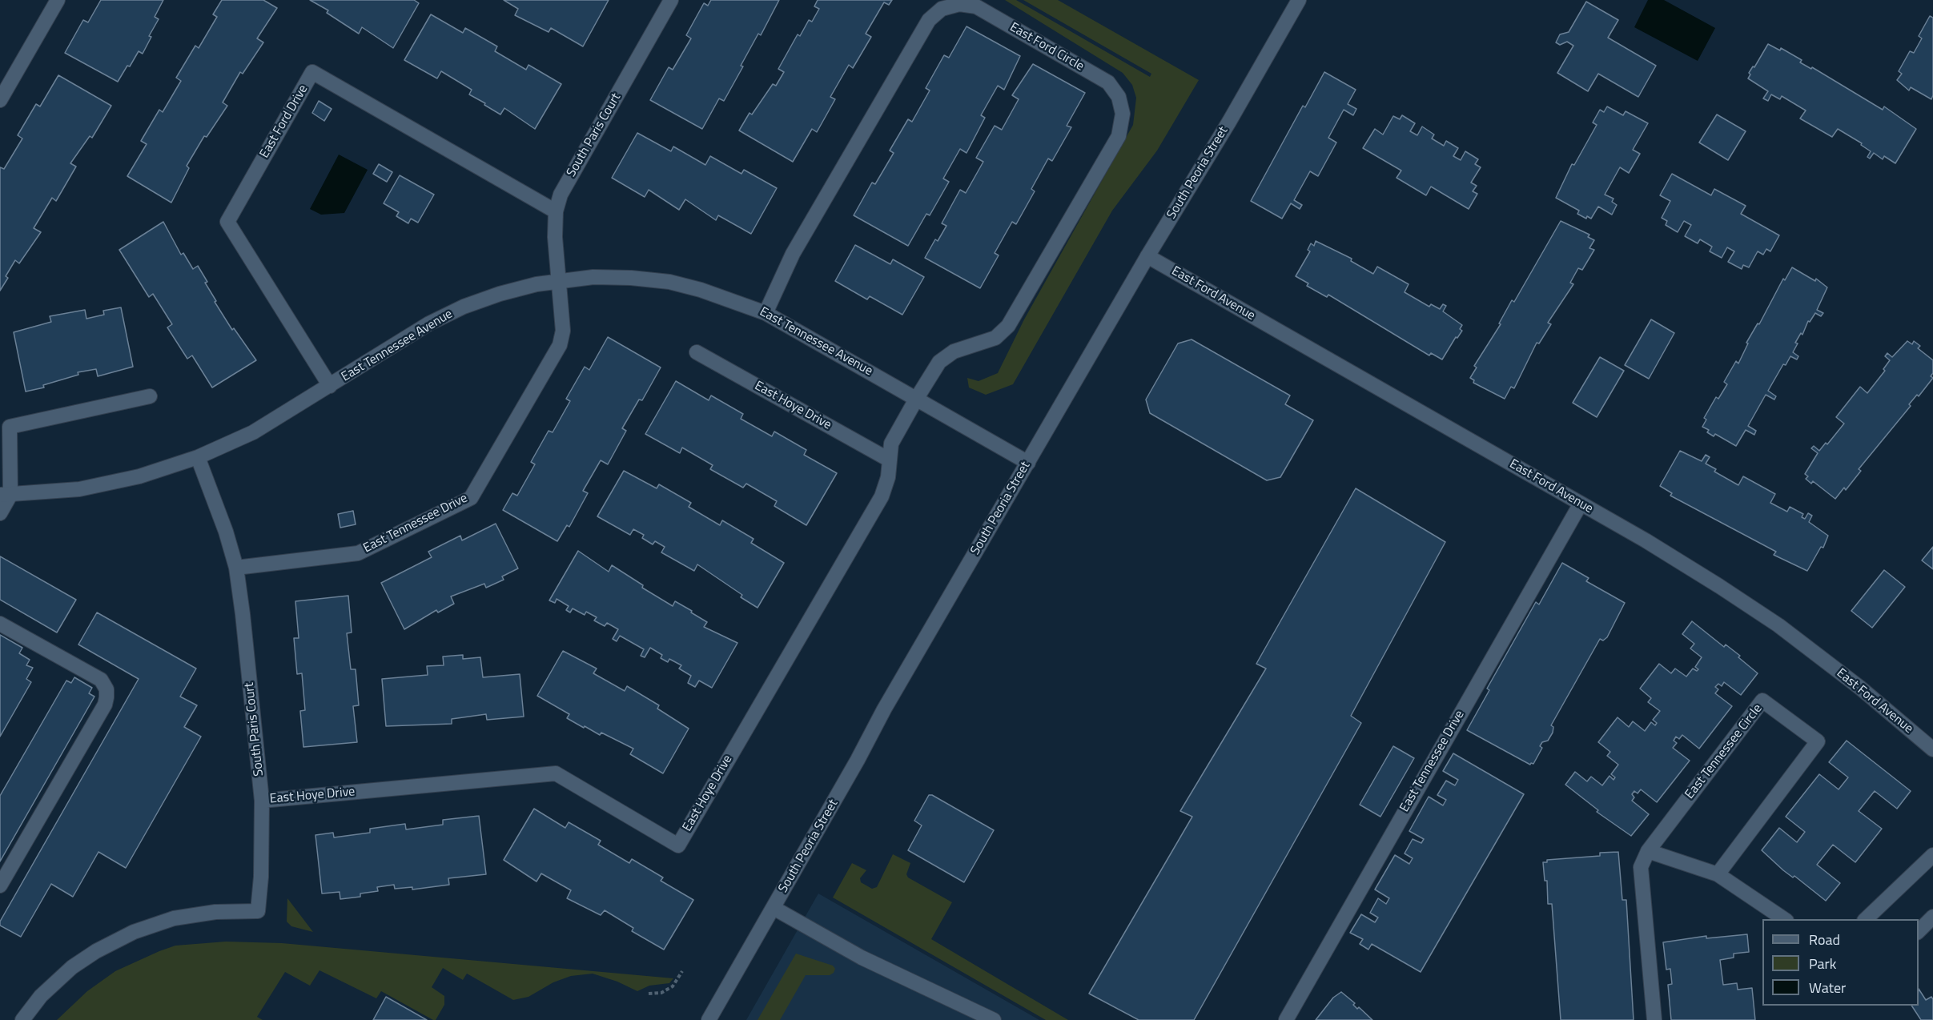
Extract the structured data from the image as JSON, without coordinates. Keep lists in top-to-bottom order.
{
  "streets": {
    "street": [
      "East Ford Circle",
      "East Ford Drive",
      "South Paris Court",
      "South Peoria Street",
      "East Ford Avenue",
      "East Tennessee Avenue",
      "East Hoye Drive",
      "East Tennessee Drive",
      "East Tennessee Circle"
    ]
  },
  "crossings": [
    ["East Ford Circle", "East Tennessee Avenue"],
    ["East Ford Circle", "East Hoye Drive"],
    ["East Ford Drive", "South Paris Court"],
    ["East Ford Drive", "East Tennessee Avenue"],
    ["South Paris Court", "East Tennessee Avenue"],
    ["South Paris Court", "East Hoye Drive"],
    ["South Paris Court", "East Tennessee Drive"],
    ["South Peoria Street", "East Ford Avenue"],
    ["South Peoria Street", "East Tennessee Avenue"],
    ["East Ford Avenue", "East Tennessee Drive"],
    ["East Tennessee Avenue", "East Hoye Drive"],
    ["East Tennessee Avenue", "East Tennessee Drive"]
  ],
  "legend": ["Road", "Park", "Water"]
}
